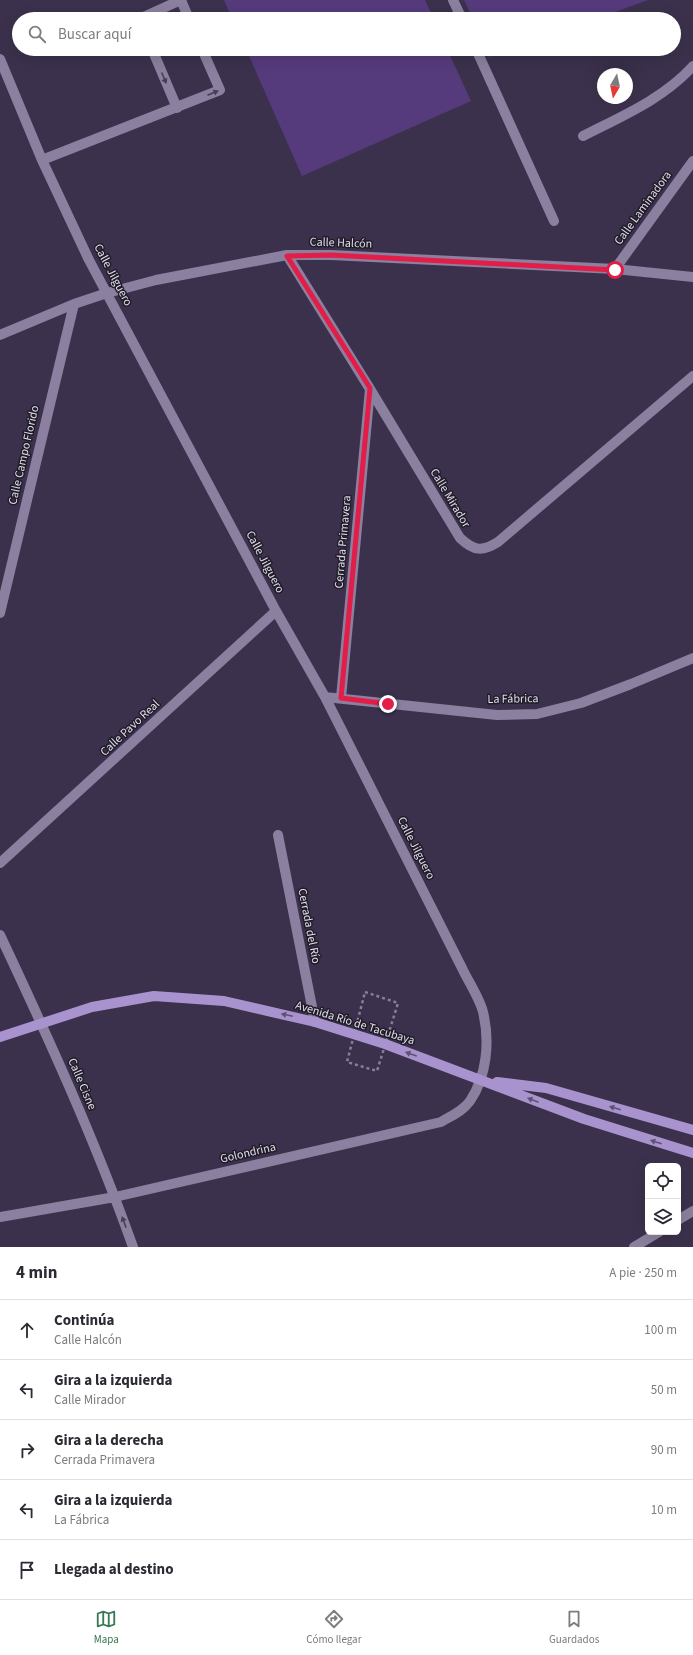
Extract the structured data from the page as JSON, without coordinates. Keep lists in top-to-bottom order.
{
  "streets": {
    "main road": ["Avenida Río de Tacubaya"],
    "street": [
      "Calle Laminadora",
      "Calle Halcón",
      "Calle Jilguero",
      "Calle Campo Florido",
      "Calle Mirador",
      "Cerrada Primavera",
      "La Fábrica",
      "Calle Pavo Real",
      "Cerrada del Río",
      "Calle Cisne",
      "Golondrina"
    ]
  },
  "crossings": [
    ["Calle Laminadora", "Calle Halcón"],
    ["Calle Halcón", "Calle Jilguero"],
    ["Calle Halcón", "Calle Campo Florido"],
    ["Calle Halcón", "Calle Mirador"],
    ["Calle Jilguero", "La Fábrica"],
    ["Calle Jilguero", "Calle Pavo Real"],
    ["Calle Jilguero", "Avenida Río de Tacubaya"],
    ["Calle Jilguero", "Golondrina"],
    ["Calle Mirador", "Cerrada Primavera"],
    ["Cerrada Primavera", "La Fábrica"],
    ["Cerrada del Río", "Avenida Río de Tacubaya"],
    ["Avenida Río de Tacubaya", "Calle Cisne"],
    ["Avenida Río de Tacubaya", "Golondrina"],
    ["Calle Cisne", "Golondrina"]
  ],
  "north": "bottom",
  "page": {
    "search": "Buscar aquí",
    "heading": ["4 min", "A pie · 250 m"],
    "list": [
      ["Continúa", "Calle Halcón", "100 m"],
      ["Gira a la izquierda", "Calle Mirador", "50 m"],
      ["Gira a la derecha", "Cerrada Primavera", "90 m"],
      ["Gira a la izquierda", "La Fábrica", "10 m"],
      "Llegada al destino"
    ],
    "nav": ["Mapa", "Cómo llegar", "Guardados"]
  }
}
